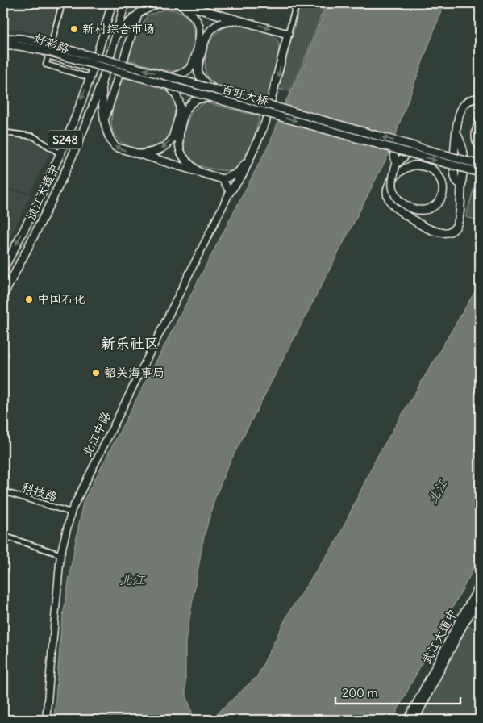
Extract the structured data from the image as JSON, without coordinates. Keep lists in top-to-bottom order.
{
  "streets": {
    "main road": [
      "百旺大桥",
      "S248",
      "浈江大道中",
      "武江大道中"
    ],
    "street": ["好彩路", "北江中路", "科技路"]
  },
  "crossings": [
    ["好彩路", "百旺大桥"],
    ["好彩路", "浈江大道中"],
    ["北江中路", "科技路"]
  ],
  "districts": ["新乐社区"],
  "water": ["北江"],
  "places": ["新村综合市场", "中国石化", "韶关海事局"],
  "scale_bar": "200 m"
}
